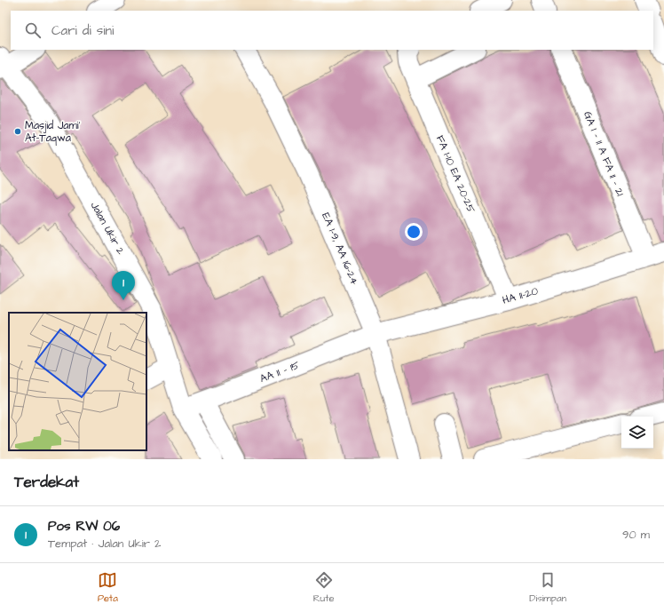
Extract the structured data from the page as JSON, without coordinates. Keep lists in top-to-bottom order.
{
  "streets": {
    "street": [
      "GA 1 - 11 A FA 11 - 21",
      "FA 1-10 EA 20-25",
      "Jalan Ukir 2",
      "EA 1-9, AA 16-24",
      "HA 11-20",
      "AA 11 - 15"
    ]
  },
  "crossings": [
    ["GA 1 - 11 A FA 11 - 21", "HA 11-20"],
    ["FA 1-10 EA 20-25", "HA 11-20"],
    ["Jalan Ukir 2", "AA 11 - 15"],
    ["EA 1-9, AA 16-24", "HA 11-20"],
    ["EA 1-9, AA 16-24", "AA 11 - 15"],
    ["HA 11-20", "AA 11 - 15"]
  ],
  "places": ["Masjid Jami' At-Taqwa"],
  "page": {
    "search": "Cari di sini",
    "pins": "1",
    "heading": "Terdekat",
    "list": [
      {
        "mark": "1",
        "name": "Pos RW 06",
        "note": "Tempat · Jalan Ukir 2",
        "value": "90 m"
      }
    ],
    "nav": ["Peta", "Rute", "Disimpan"]
  }
}
